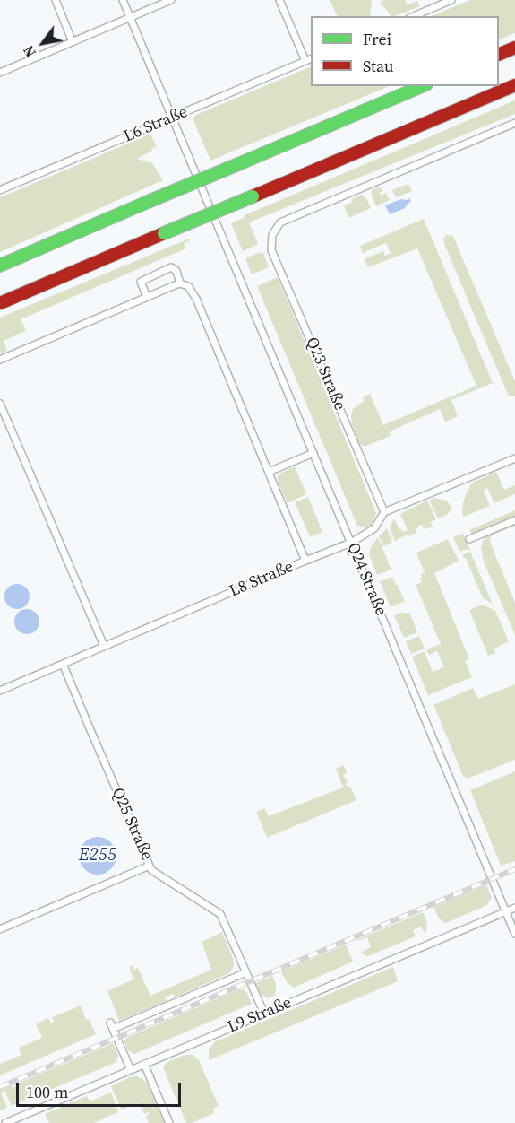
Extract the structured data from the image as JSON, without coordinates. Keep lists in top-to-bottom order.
{
  "streets": {
    "lane": [
      "L6 Straße",
      "Q23 Straße",
      "L8 Straße",
      "Q24 Straße",
      "Q25 Straße",
      "L9 Straße"
    ]
  },
  "crossings": [
    ["L6 Straße", "Q24 Straße"],
    ["Q23 Straße", "L8 Straße"],
    ["L8 Straße", "Q24 Straße"],
    ["L8 Straße", "Q25 Straße"],
    ["Q24 Straße", "L9 Straße"],
    ["Q25 Straße", "L9 Straße"]
  ],
  "water": ["E255"],
  "legend": ["Frei", "Stau"],
  "scale_bar": "100 m",
  "north": "bottom left"
}
